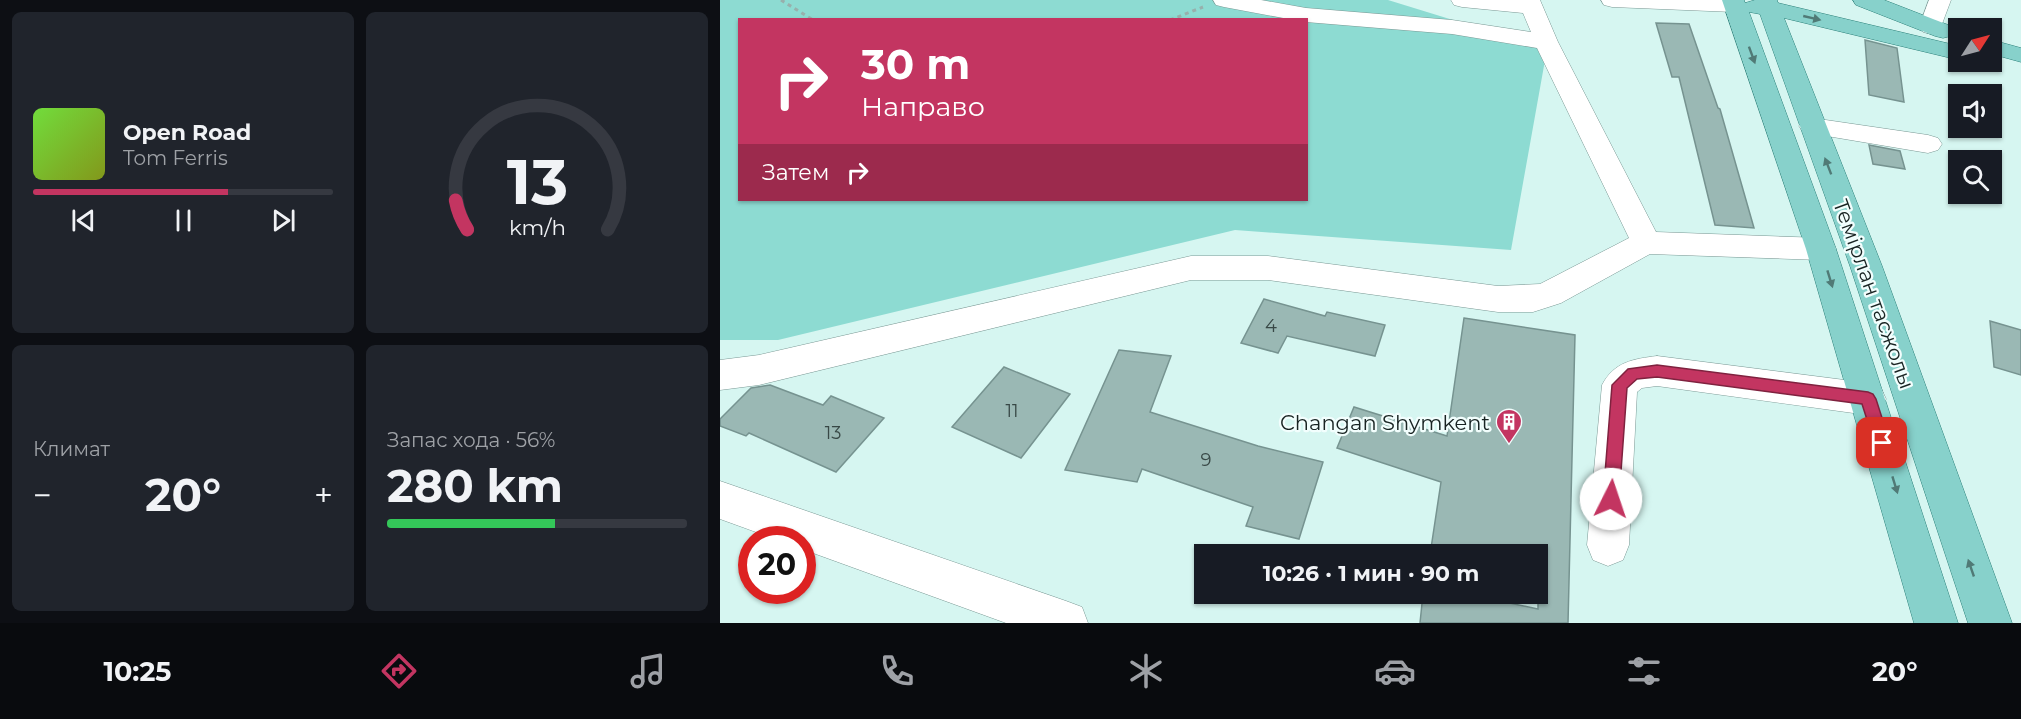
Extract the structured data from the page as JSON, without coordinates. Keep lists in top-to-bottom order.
{
  "streets": {
    "main road": ["Темірлан тасжолы"]
  },
  "places": {
    "building": ["Changan Shymkent"]
  },
  "house_numbers": [
    "4",
    "11",
    "13",
    "9"
  ],
  "north": "top right",
  "page": {
    "turn": ["30 m", "Направо"],
    "song": ["Open Road", "Tom Ferris"],
    "then": "Затем",
    "tile": [
      "Климат",
      ["Запас хода · 56%", "280 km"]
    ],
    "heat": ["−", "20°", "+"],
    "limit": "20",
    "trip": "10:26 · 1 мин · 90 m",
    "tabs": ["10:25", "20°"],
    "gauge": ["13", "km/h"]
  }
}
